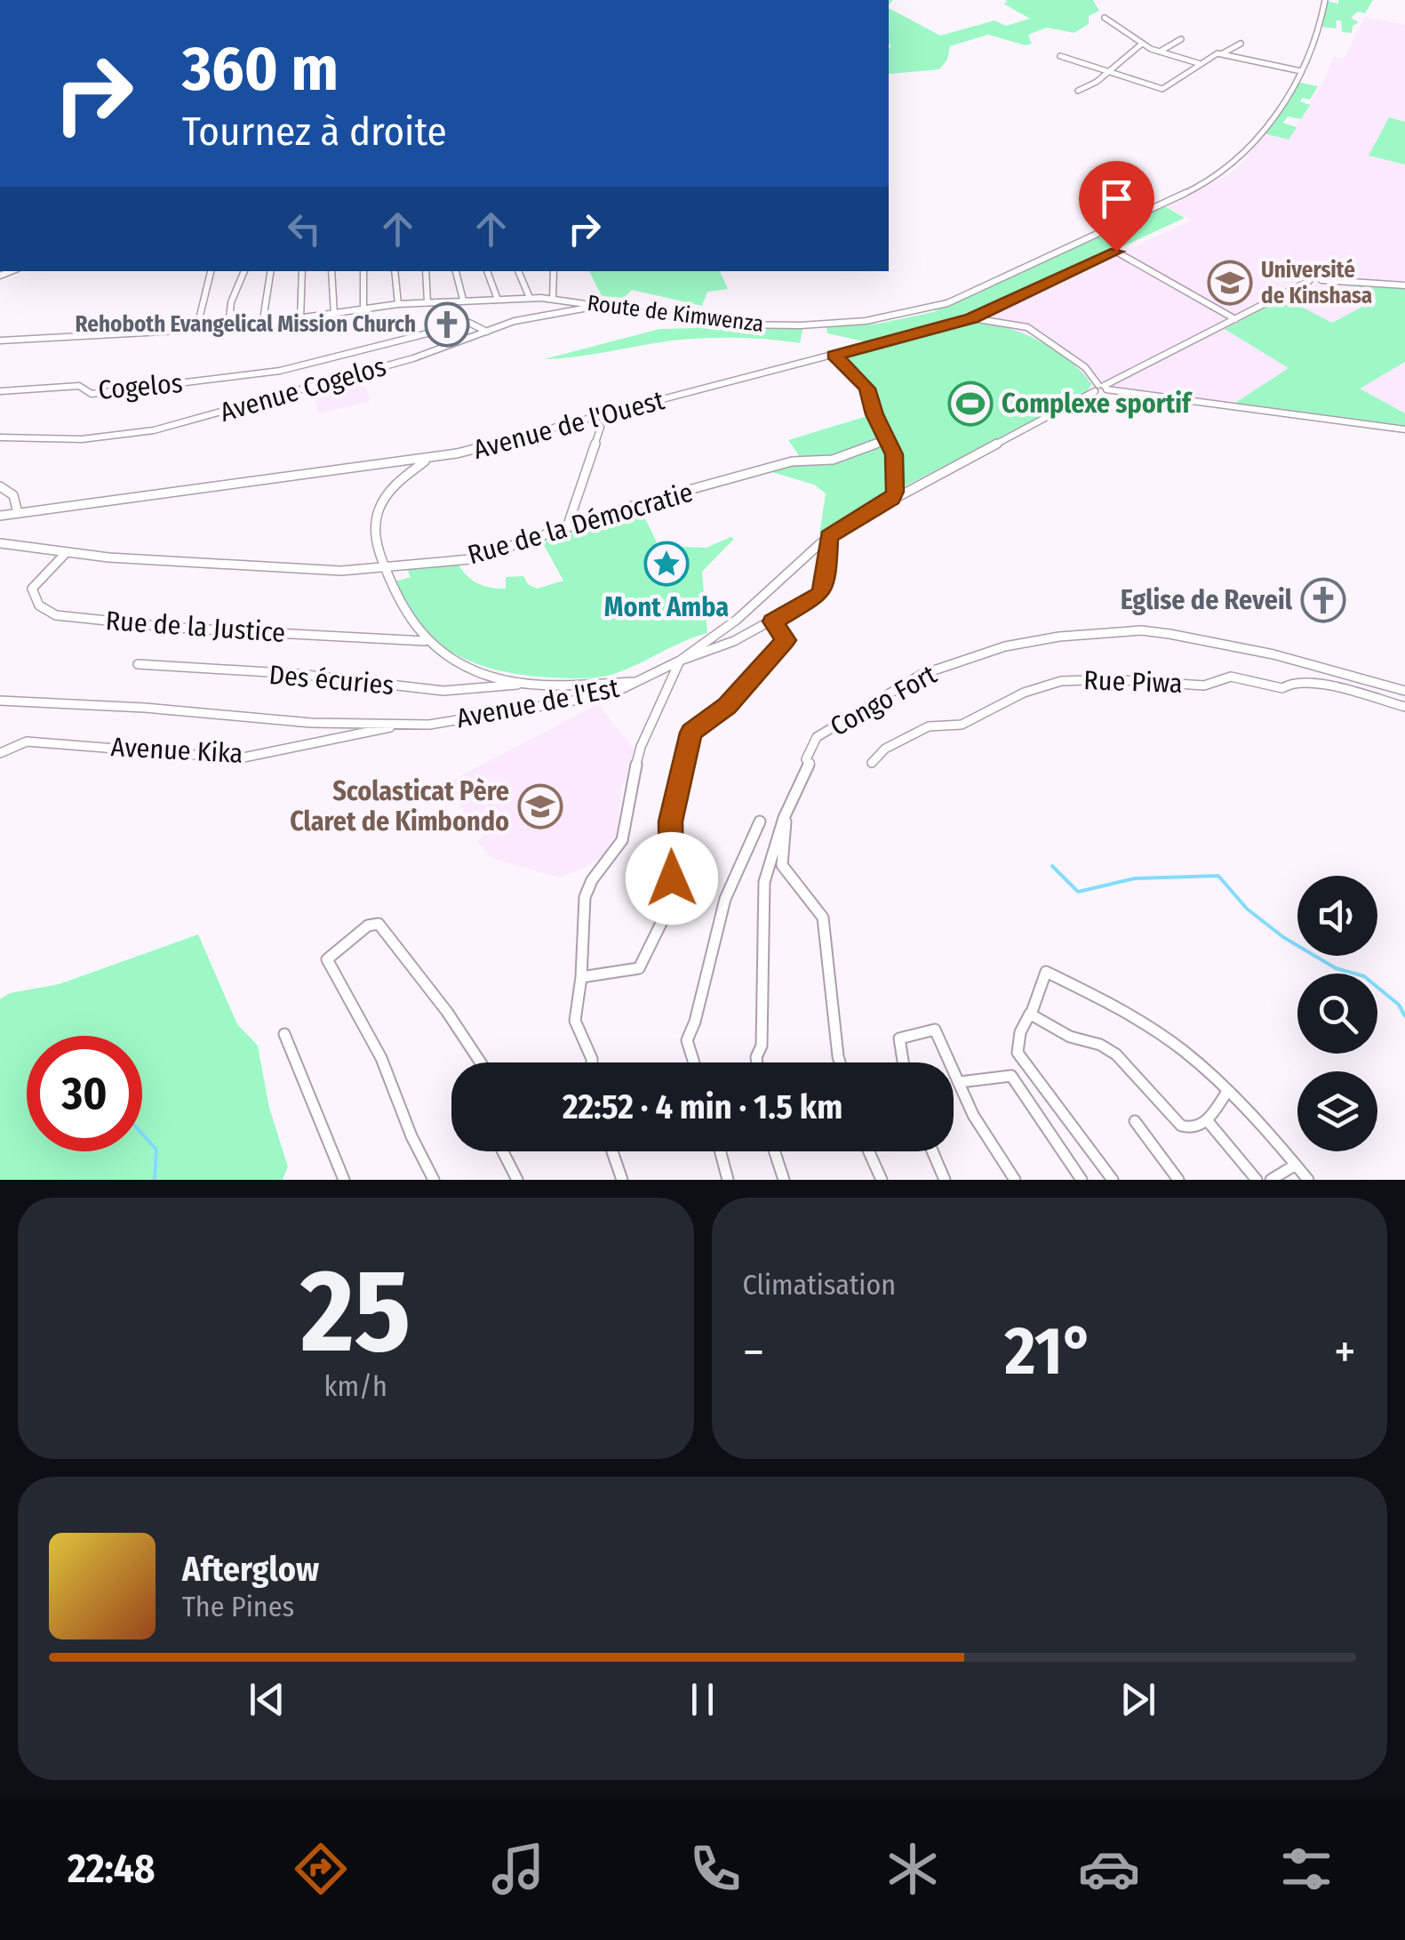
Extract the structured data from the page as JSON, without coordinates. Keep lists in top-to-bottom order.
{
  "streets": {
    "street": [
      "Route de Kimwenza",
      "Cogelos",
      "Avenue Cogelos",
      "Avenue de l'Ouest",
      "Rue de la Démocratie",
      "Rue de la Justice",
      "Des écuries",
      "Rue Piwa",
      "Congo Fort",
      "Avenue de l'Est",
      "Avenue Kika"
    ]
  },
  "crossings": [
    ["Route de Kimwenza", "Avenue Cogelos"],
    ["Cogelos", "Avenue Cogelos"],
    ["Rue de la Démocratie", "Rue de la Justice"],
    ["Avenue de l'Est", "Avenue Kika"]
  ],
  "places": {
    "school or university": ["Université de Kinshasa", "Scolasticat Père Claret de Kimbondo"],
    "church": ["Rehoboth Evangelical Mission Church", "Eglise de Reveil"],
    "sports": ["Complexe sportif"],
    "place": ["Mont Amba"]
  },
  "page": {
    "turn": ["360 m", "Tournez à droite"],
    "limit": "30",
    "trip": "22:52 · 4 min · 1.5 km",
    "tile": [
      ["25", "km/h"],
      "Climatisation"
    ],
    "heat": ["−", "21°", "+"],
    "song": ["Afterglow", "The Pines"],
    "tabs": "22:48"
  }
}
